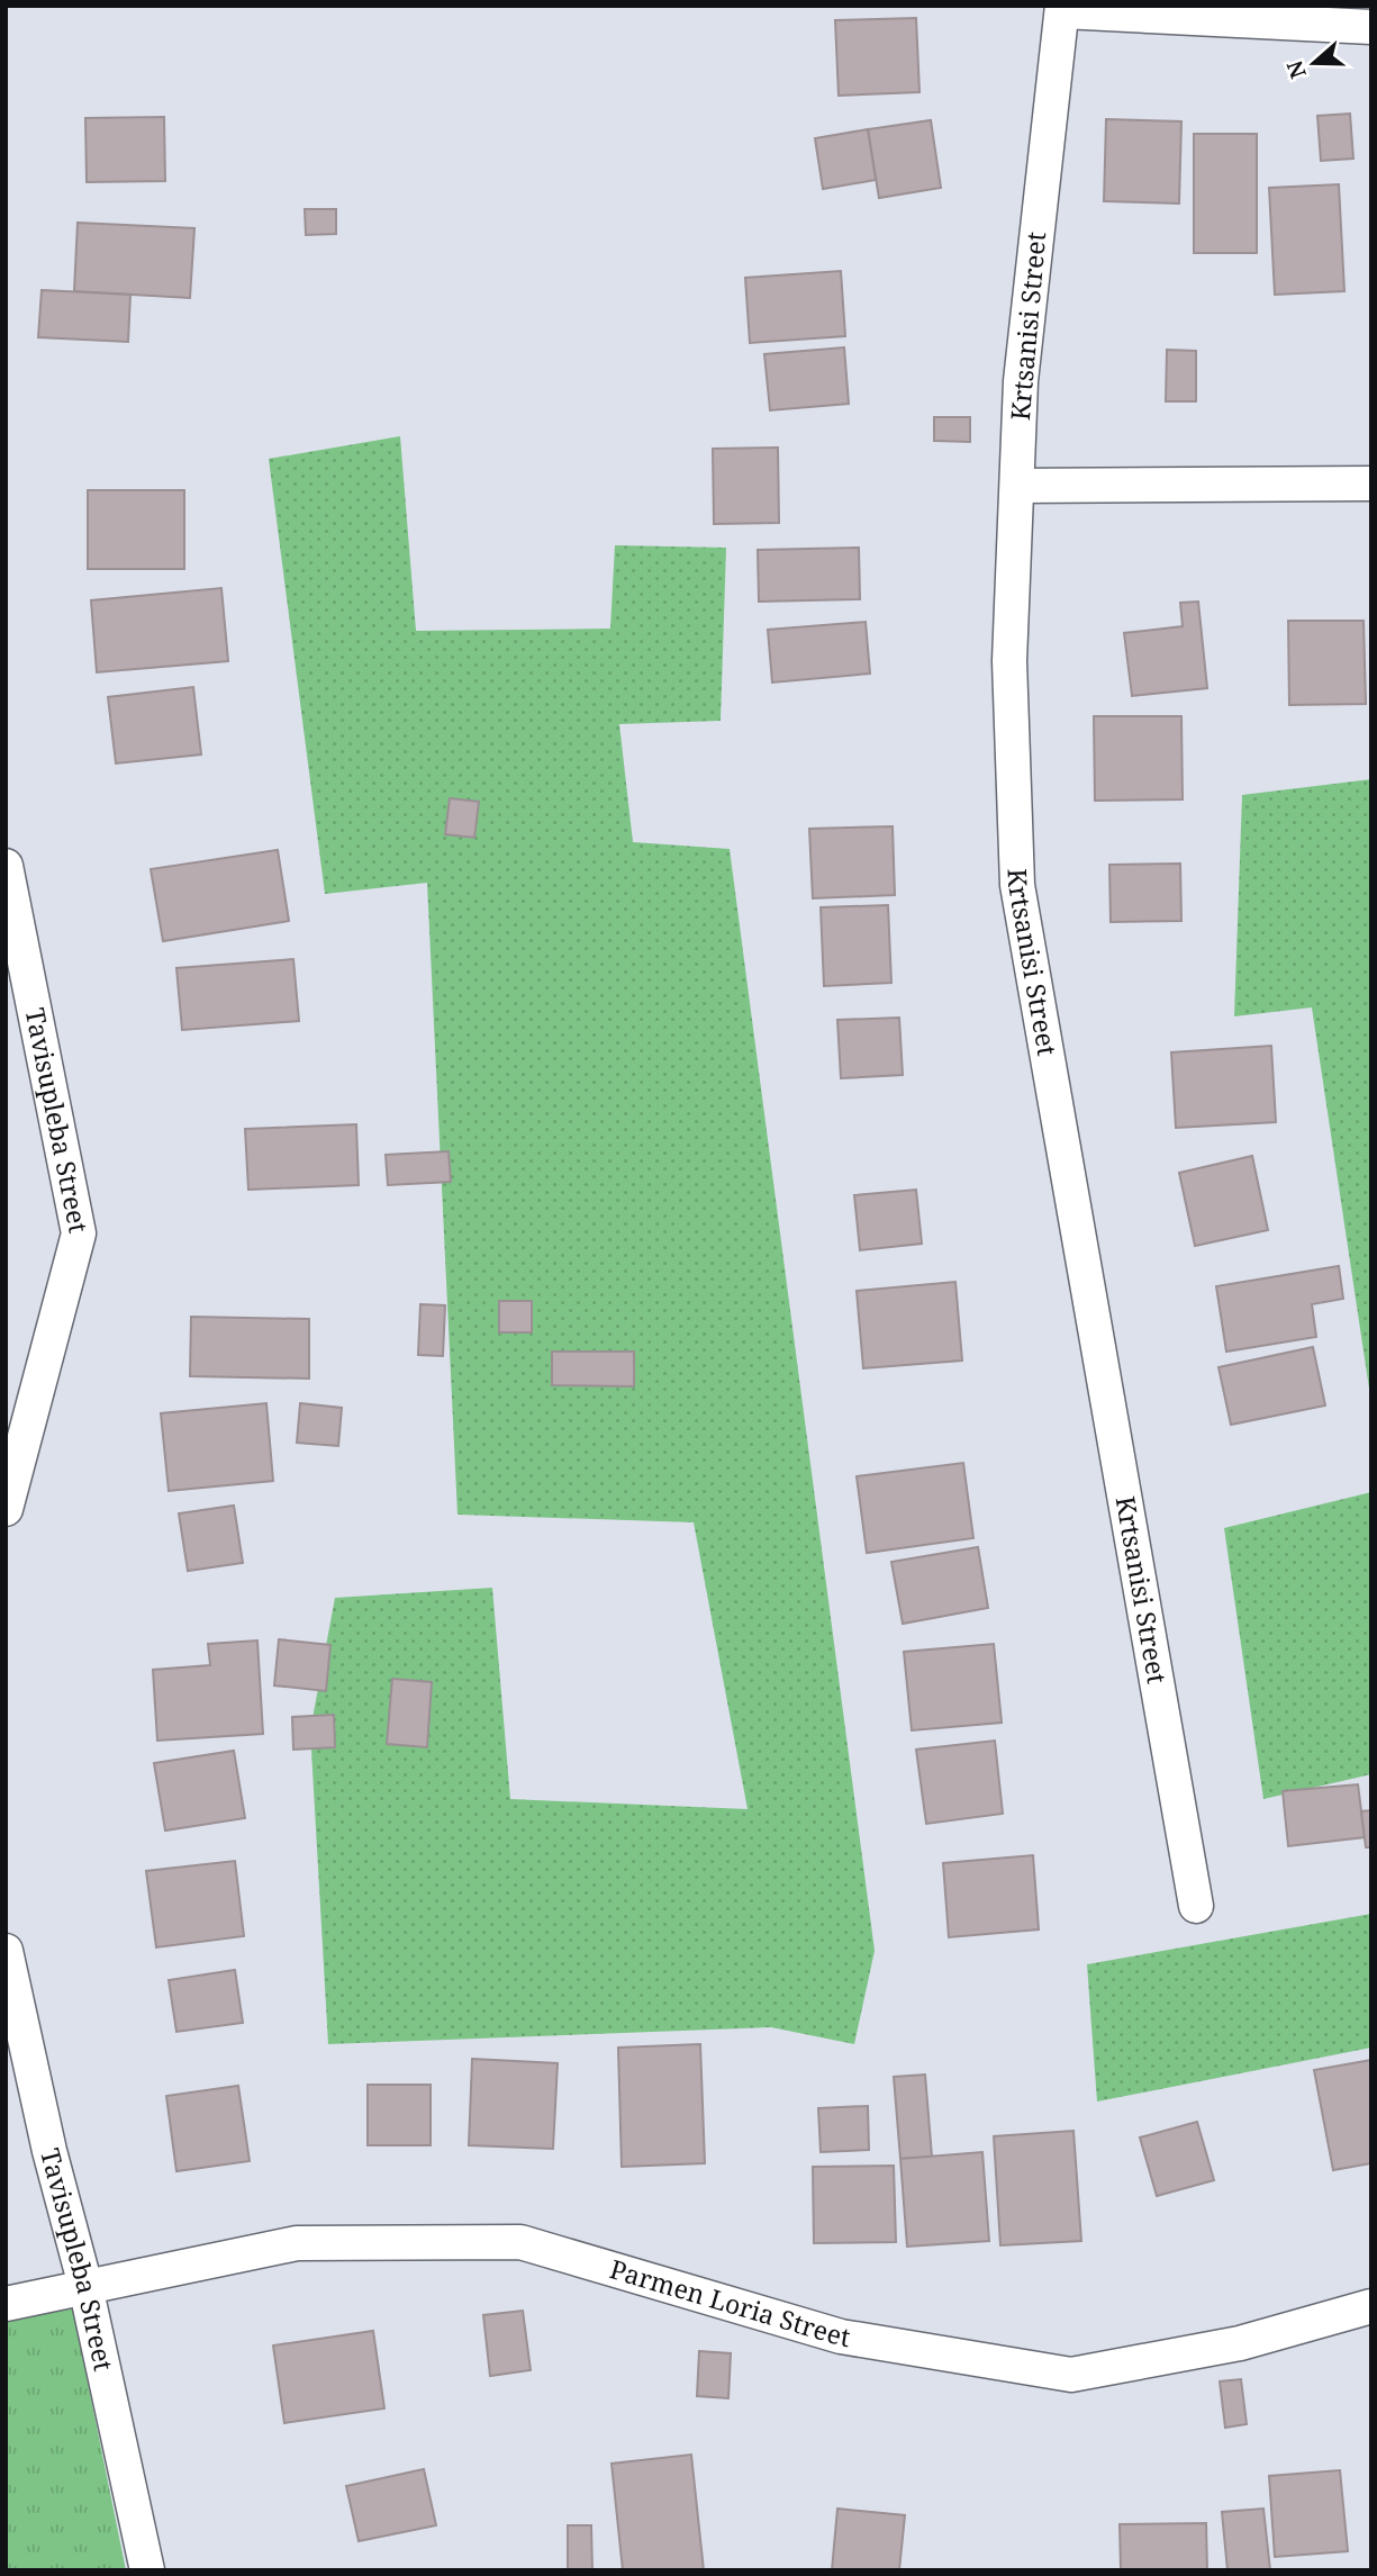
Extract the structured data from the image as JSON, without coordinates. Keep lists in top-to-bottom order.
{
  "streets": {
    "street": ["Krtsanisi Street", "Tavisupleba Street", "Parmen Loria Street"]
  },
  "crossings": [
    ["Tavisupleba Street", "Parmen Loria Street"]
  ],
  "north": "left"
}
